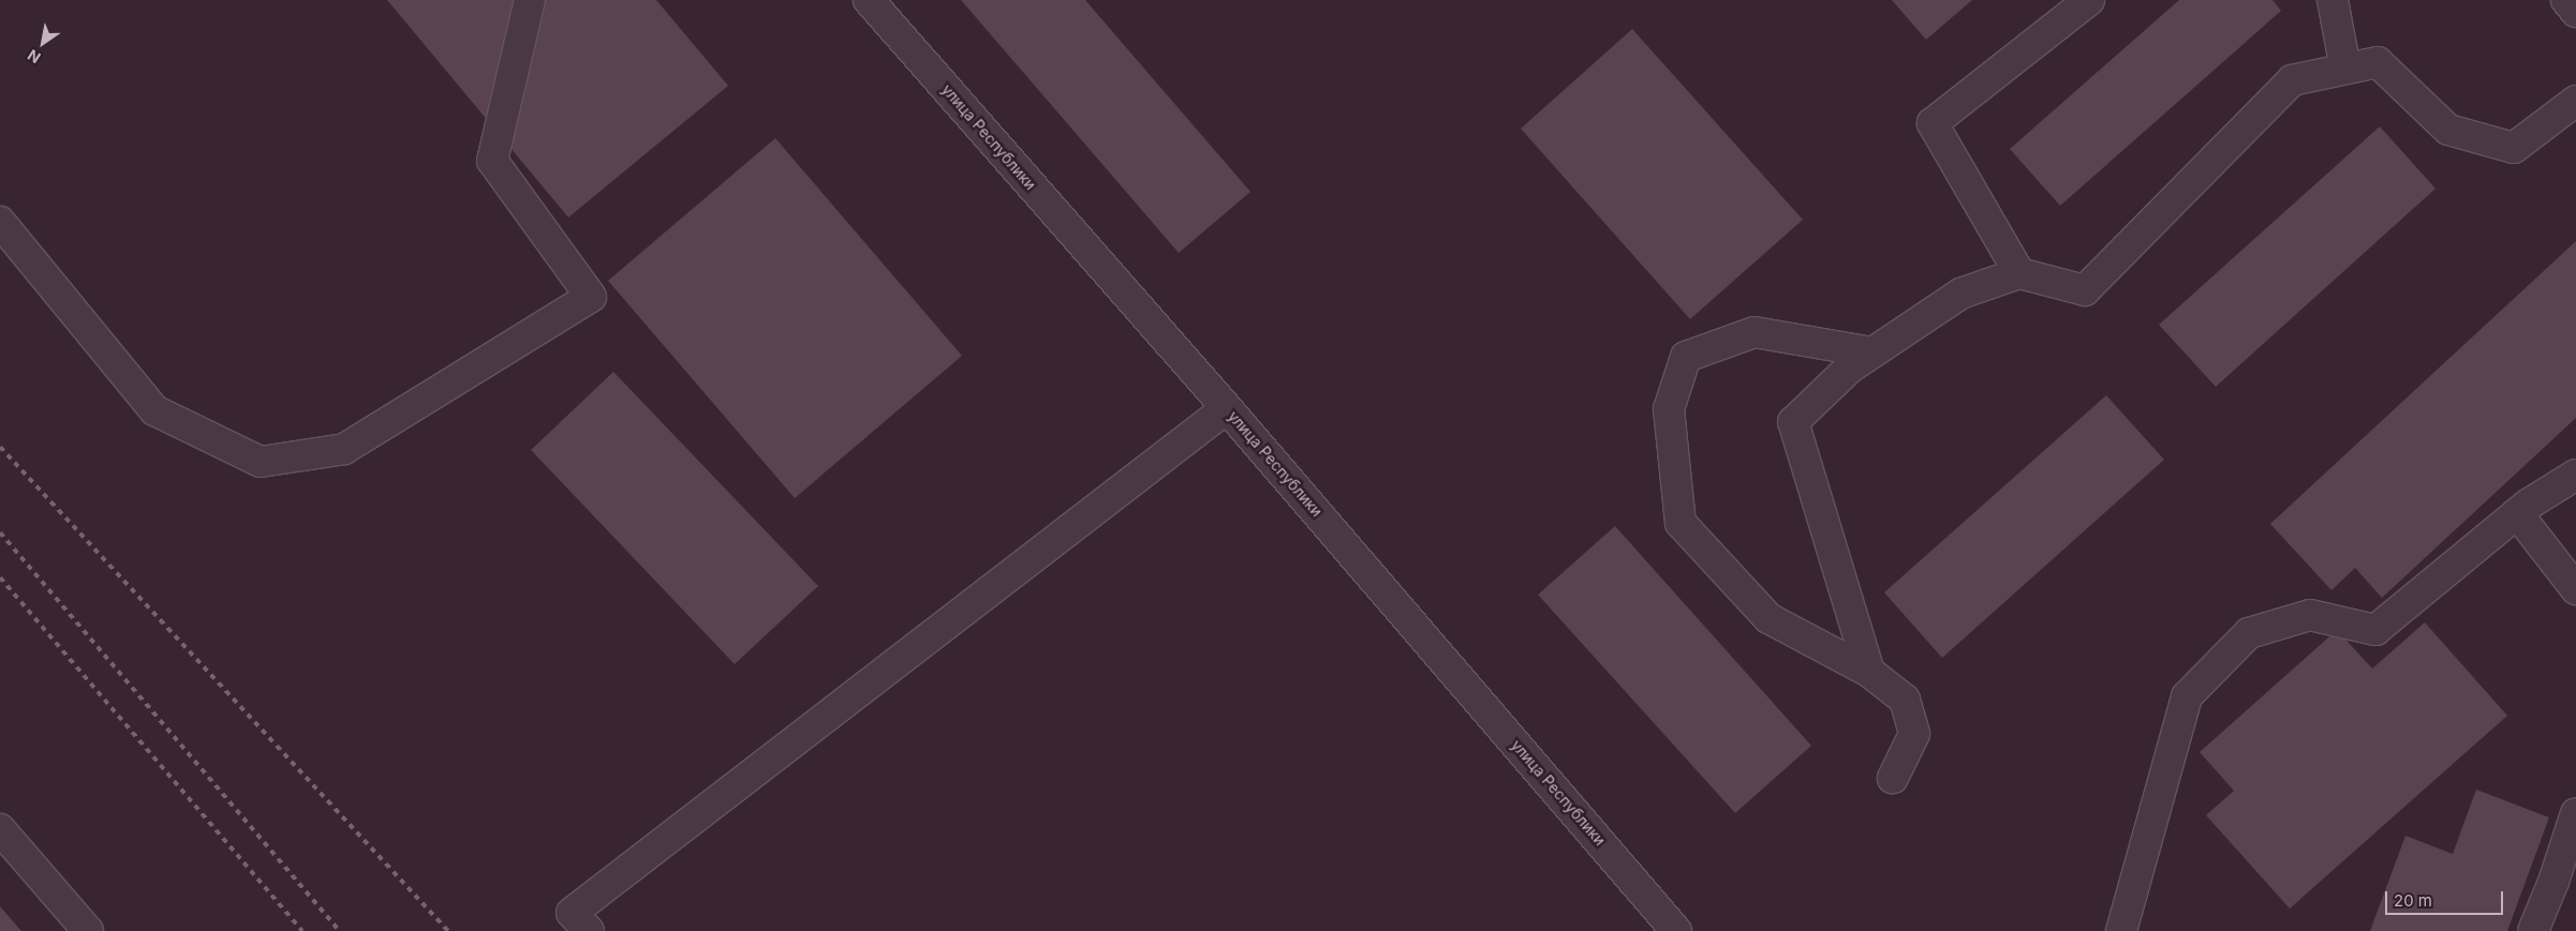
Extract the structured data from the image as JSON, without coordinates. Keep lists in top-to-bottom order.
{
  "streets": {
    "street": ["улица Республики"]
  },
  "scale_bar": "20 m",
  "north": "bottom left"
}
